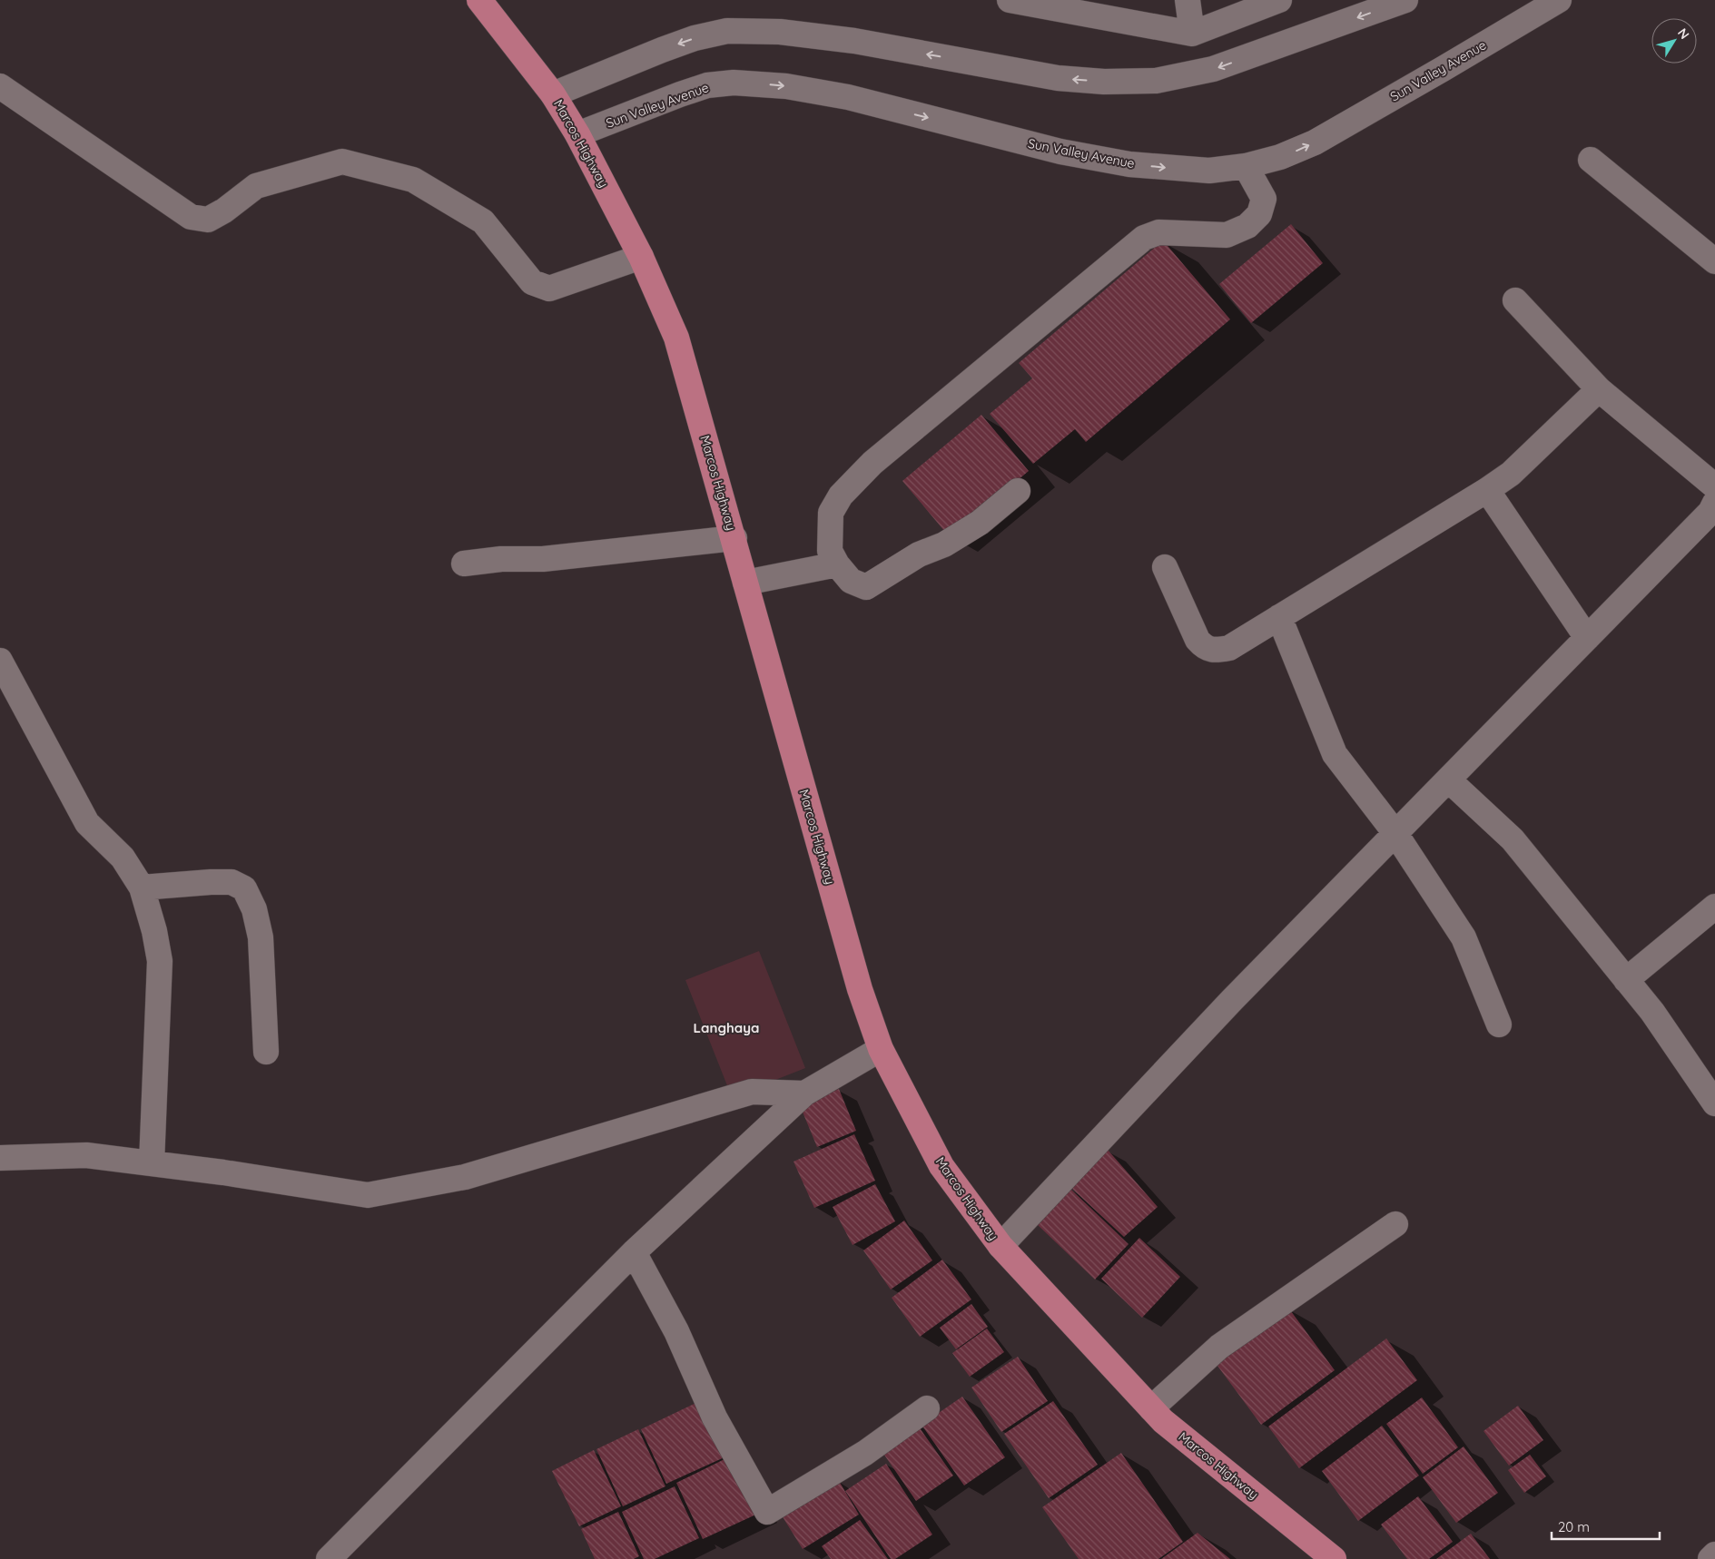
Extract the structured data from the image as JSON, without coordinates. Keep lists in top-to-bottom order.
{
  "streets": {
    "main road": ["Marcos Highway"],
    "street": ["Sun Valley Avenue"]
  },
  "crossings": [
    ["Sun Valley Avenue", "Marcos Highway"]
  ],
  "districts": ["Langhaya"],
  "scale_bar": "20 m",
  "north": "top right"
}
